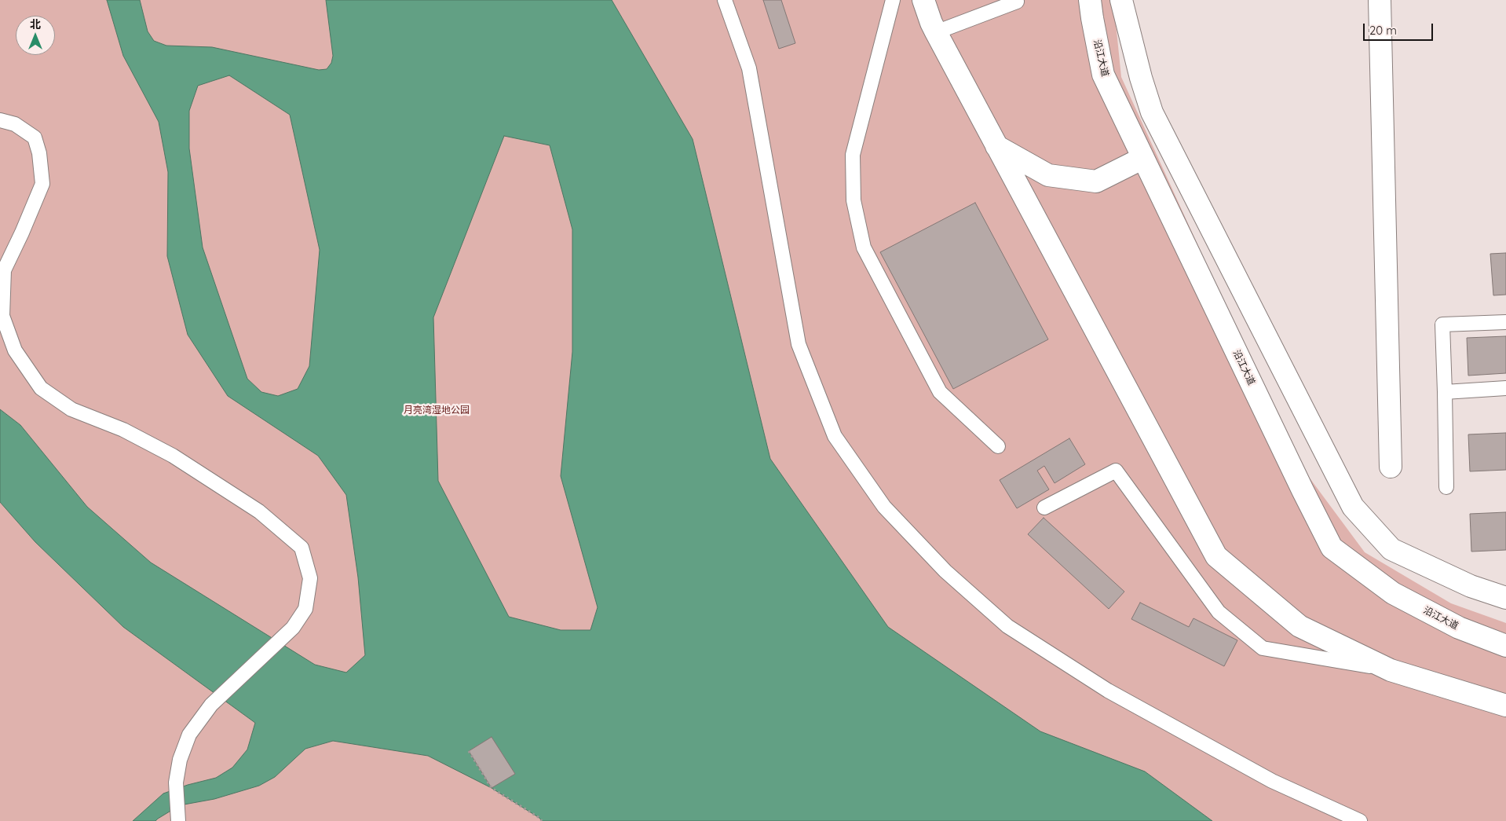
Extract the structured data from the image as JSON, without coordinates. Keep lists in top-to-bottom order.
{
  "streets": {
    "street": ["沿江大道"]
  },
  "parks": ["月亮湾湿地公园"],
  "scale_bar": "20 m",
  "north": "top"
}
